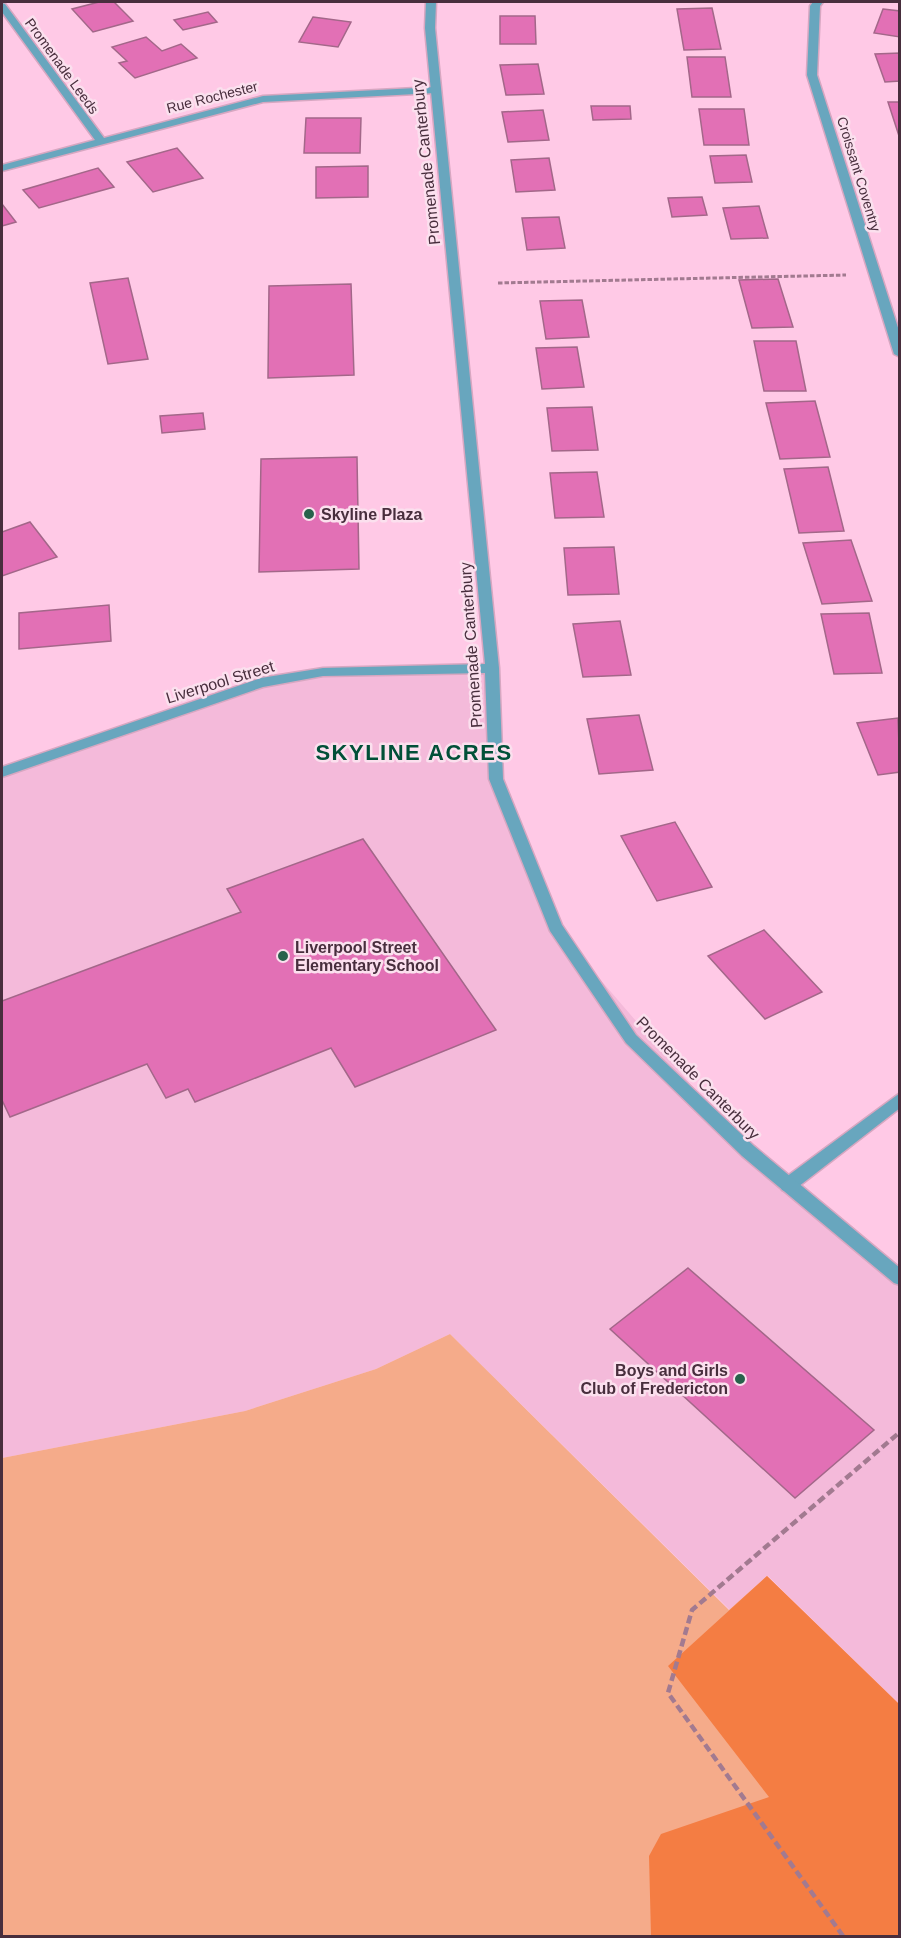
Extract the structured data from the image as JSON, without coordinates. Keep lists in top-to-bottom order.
{
  "streets": {
    "street": [
      "Promenade Leeds",
      "Rue Rochester",
      "Promenade Canterbury",
      "Croissant Coventry",
      "Liverpool Street"
    ]
  },
  "crossings": [
    ["Promenade Leeds", "Rue Rochester"],
    ["Rue Rochester", "Promenade Canterbury"],
    ["Promenade Canterbury", "Liverpool Street"]
  ],
  "districts": ["SKYLINE ACRES"],
  "places": ["Skyline Plaza", "Liverpool Street Elementary School", "Boys and Girls Club of Fredericton"]
}
